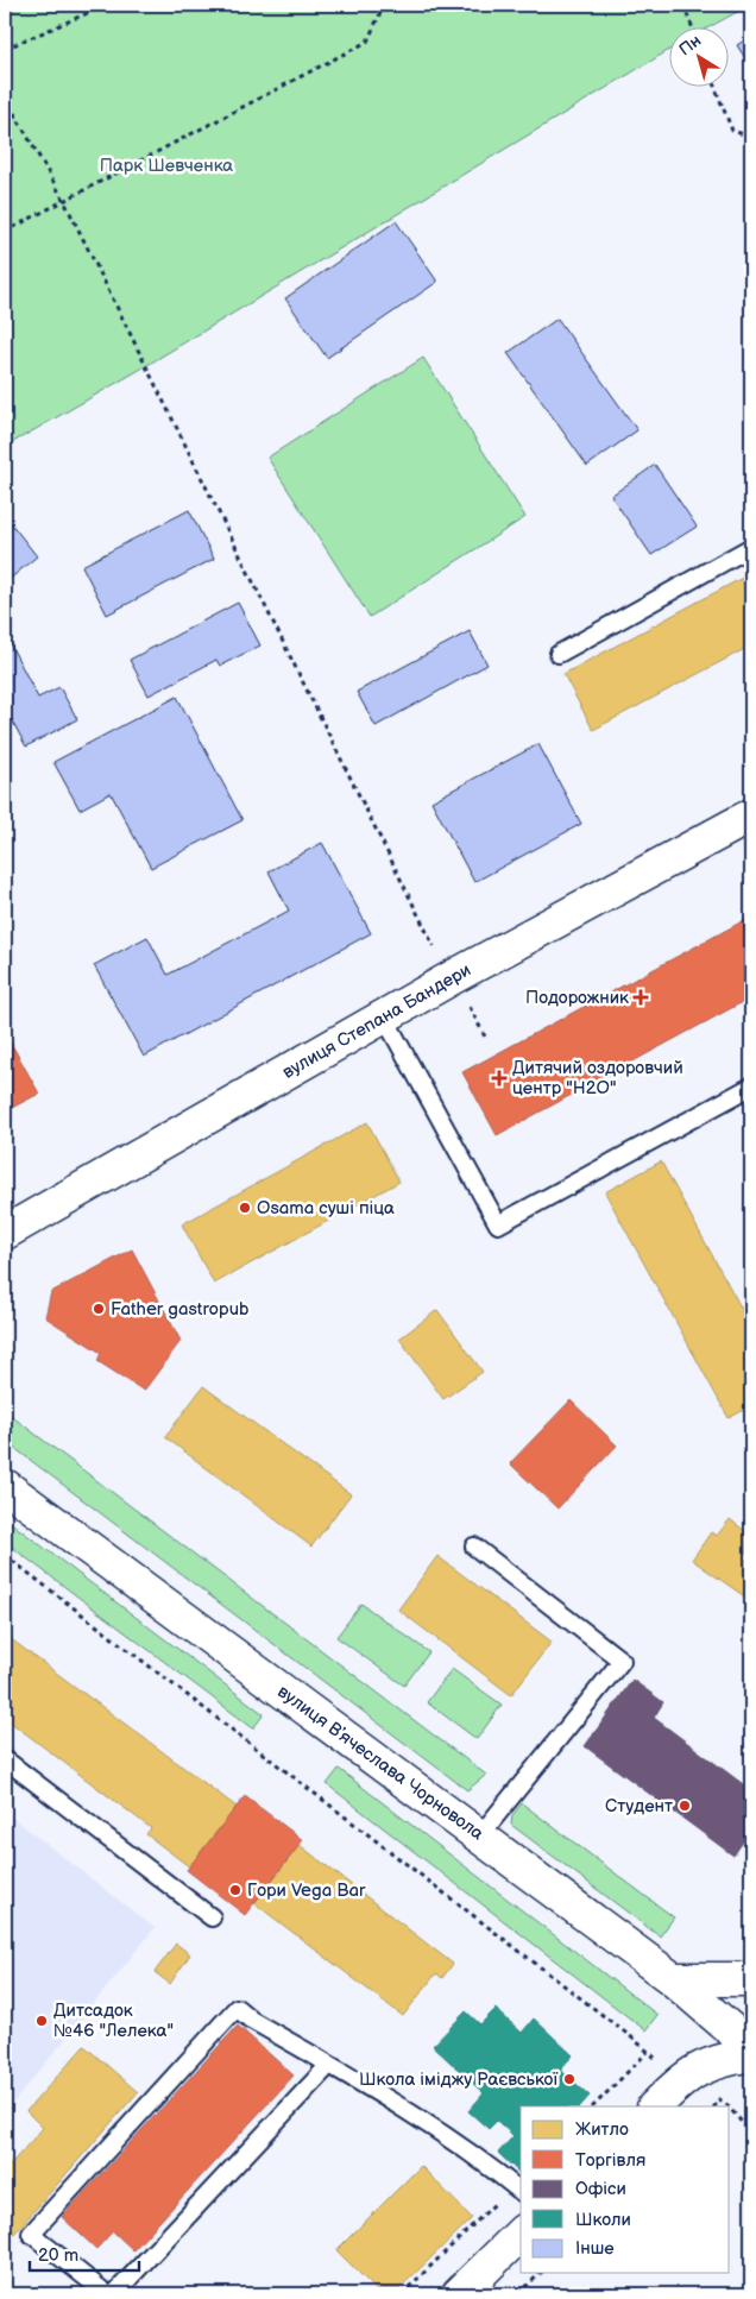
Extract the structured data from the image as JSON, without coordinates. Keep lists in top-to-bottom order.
{
  "streets": {
    "main road": ["вулиця Степана Бандери", "вулиця Вʼячеслава Чорновола"]
  },
  "parks": ["Парк Шевченка"],
  "places": {
    "health": ["Подорожник", "Дитячий оздоровчий центр \"H2O\""],
    "other": [
      "Osama суші піца",
      "Father gastropub",
      "Студент",
      "Гори Vega Bar",
      "Дитсадок №46 \"Лелека\"",
      "Школа іміджу Раєвської"
    ]
  },
  "legend": [
    "Житло",
    "Торгівля",
    "Офіси",
    "Школи",
    "Інше"
  ],
  "scale_bar": "20 m",
  "north": "top left"
}
